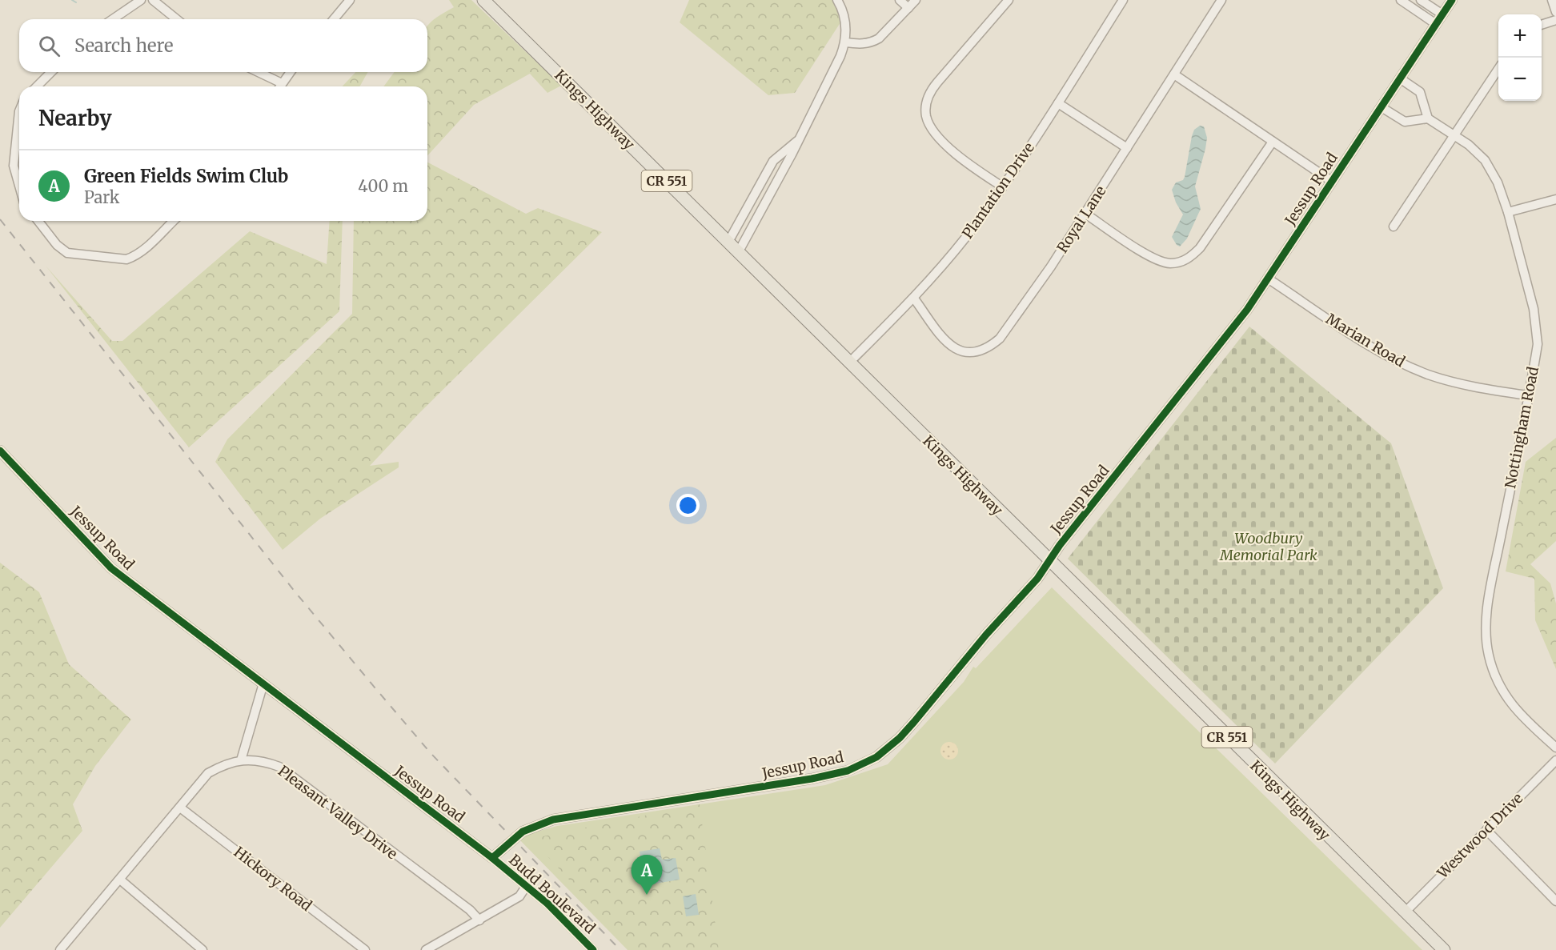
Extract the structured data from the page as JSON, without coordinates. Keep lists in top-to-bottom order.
{
  "streets": {
    "main road": ["Kings Highway", "CR 551"],
    "street": [
      "Jessup Road",
      "Plantation Drive",
      "Royal Lane",
      "Marian Road",
      "Nottingham Road",
      "Pleasant Valley Drive",
      "Westwood Drive",
      "Hickory Road",
      "Budd Boulevard"
    ]
  },
  "crossings": [
    ["Kings Highway", "Jessup Road"],
    ["Kings Highway", "Plantation Drive"],
    ["Kings Highway", "Westwood Drive"],
    ["Jessup Road", "Marian Road"],
    ["Jessup Road", "Budd Boulevard"],
    ["Plantation Drive", "Royal Lane"],
    ["Marian Road", "Nottingham Road"],
    ["Pleasant Valley Drive", "Hickory Road"]
  ],
  "parks": ["Woodbury Memorial Park"],
  "page": {
    "map_buttons": ["+", "−"],
    "search": "Search here",
    "heading": "Nearby",
    "list": [
      {
        "mark": "A",
        "name": "Green Fields Swim Club",
        "note": "Park",
        "value": "400 m"
      }
    ],
    "pins": "A"
  }
}
